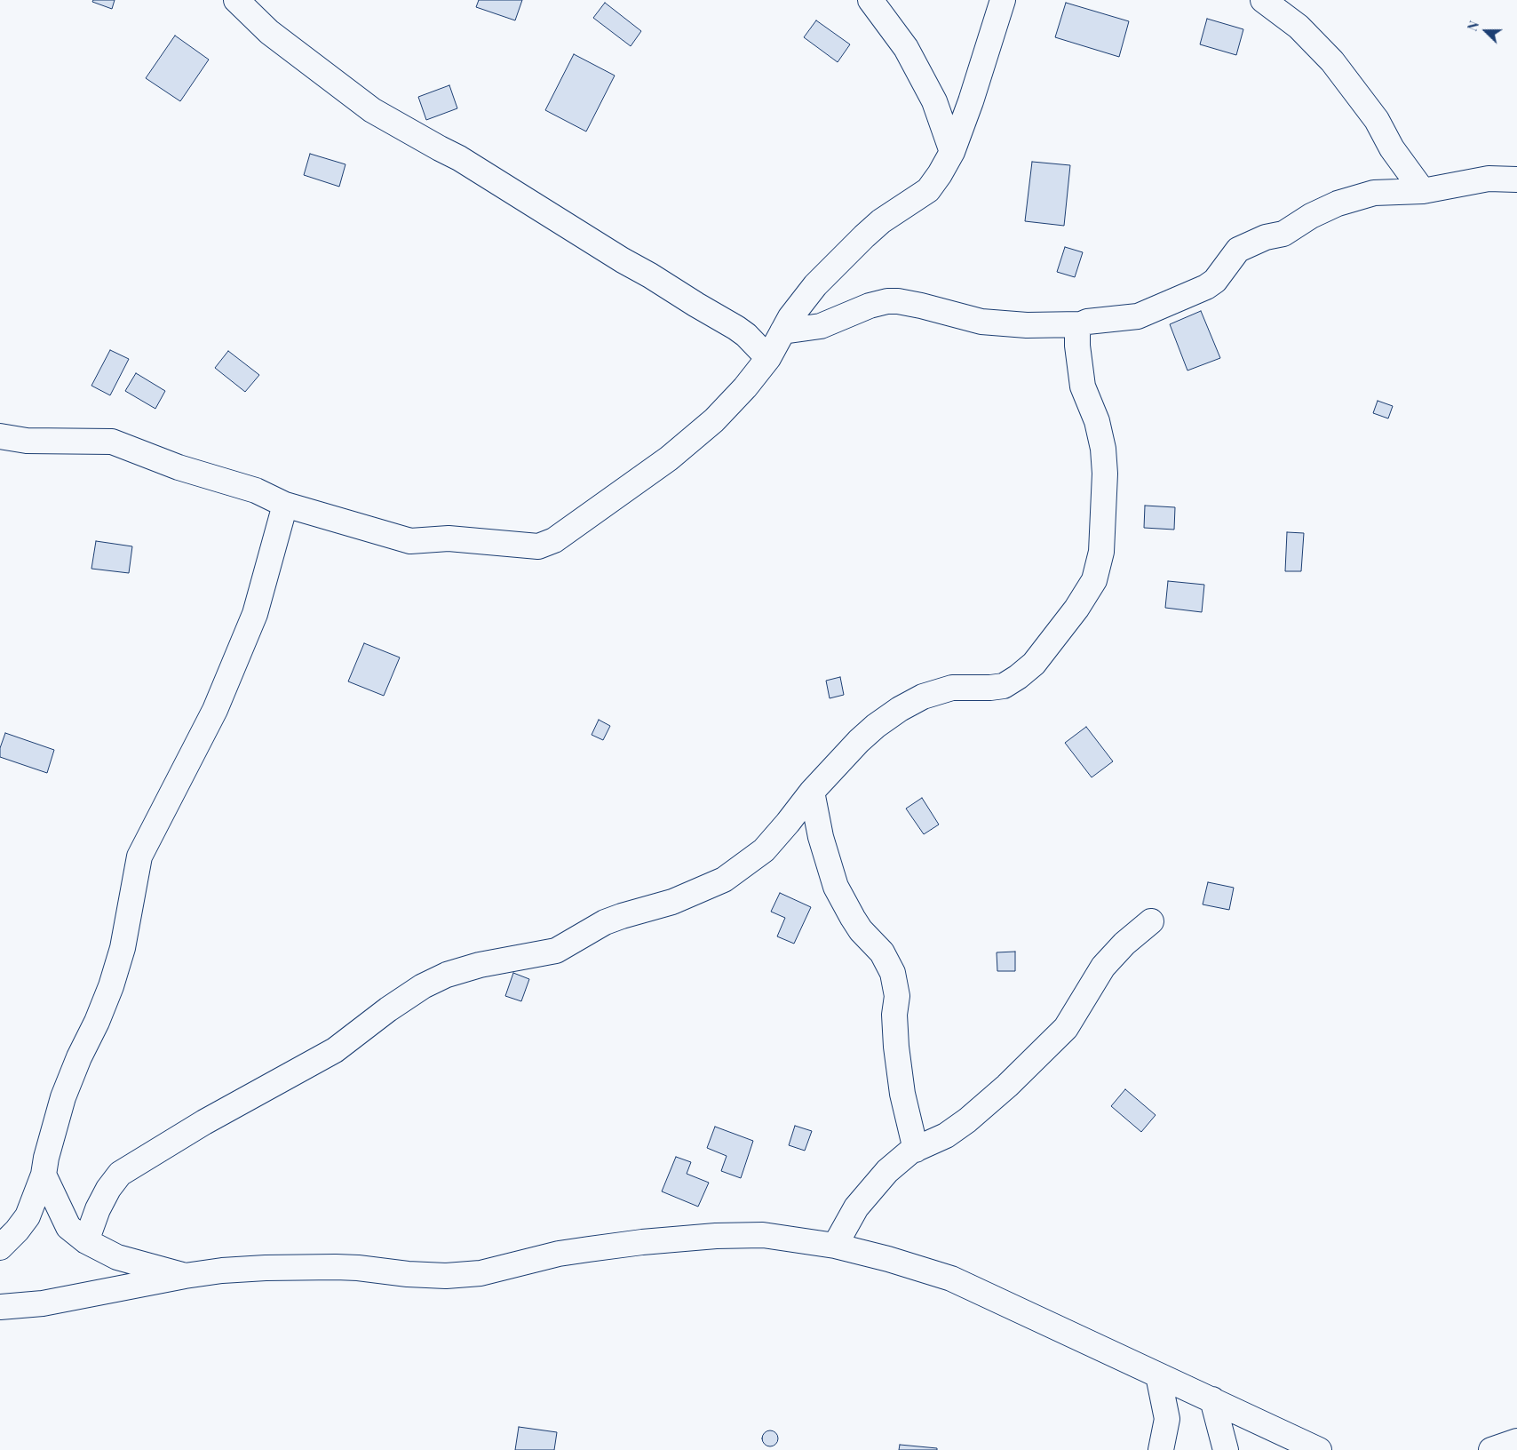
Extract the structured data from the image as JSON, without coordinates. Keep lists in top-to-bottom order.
{
  "north": "left"
}
